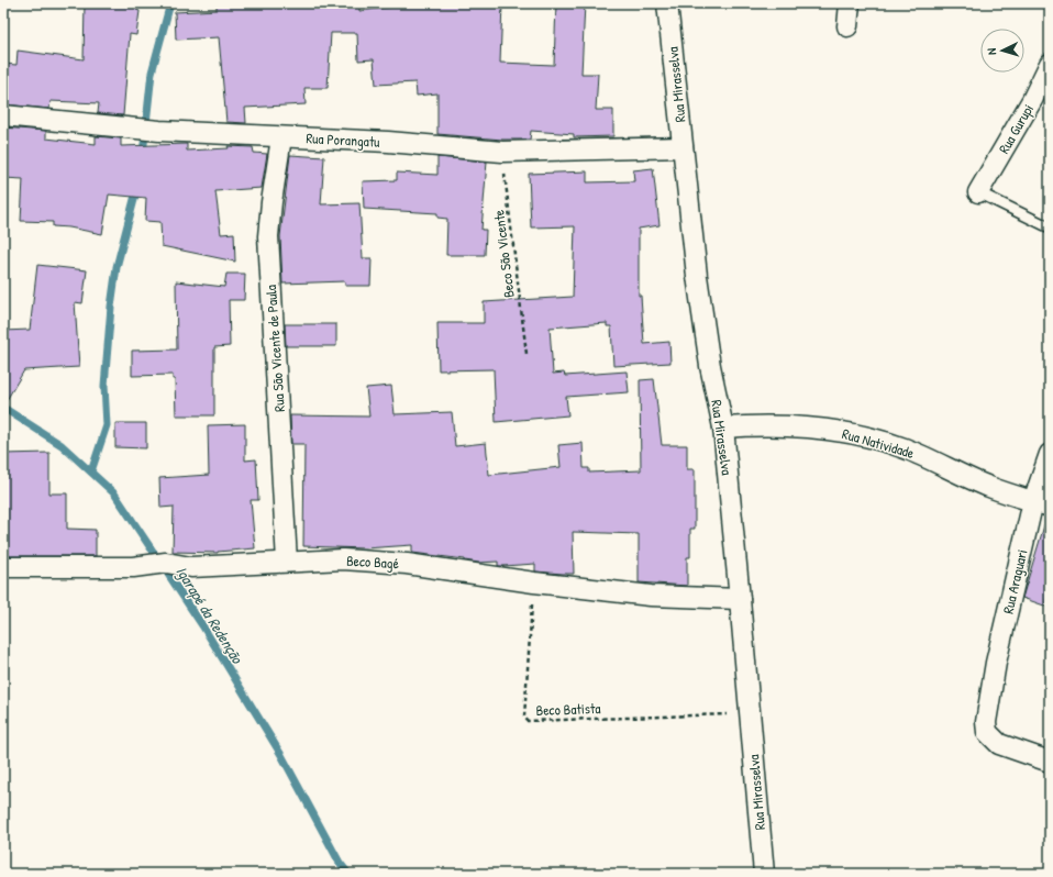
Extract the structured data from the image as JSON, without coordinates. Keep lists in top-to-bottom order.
{
  "streets": {
    "street": [
      "Rua Mirasselva",
      "Rua Gurupi",
      "Rua Porangatu",
      "Rua São Vicente de Paula",
      "Rua Natividade",
      "Beco Bagé",
      "Rua Araguari"
    ],
    "path": ["Beco São Vicente", "Beco Batista"]
  },
  "crossings": [
    ["Rua Mirasselva", "Rua Porangatu"],
    ["Rua Mirasselva", "Rua Natividade"],
    ["Rua Mirasselva", "Beco Bagé"],
    ["Rua Mirasselva", "Beco Batista"],
    ["Rua Porangatu", "Beco São Vicente"],
    ["Rua Porangatu", "Rua São Vicente de Paula"],
    ["Rua São Vicente de Paula", "Beco Bagé"],
    ["Rua Natividade", "Rua Araguari"],
    ["Beco Bagé", "Beco Batista"]
  ],
  "water": ["Igarapé da Redenção"],
  "north": "left"
}
